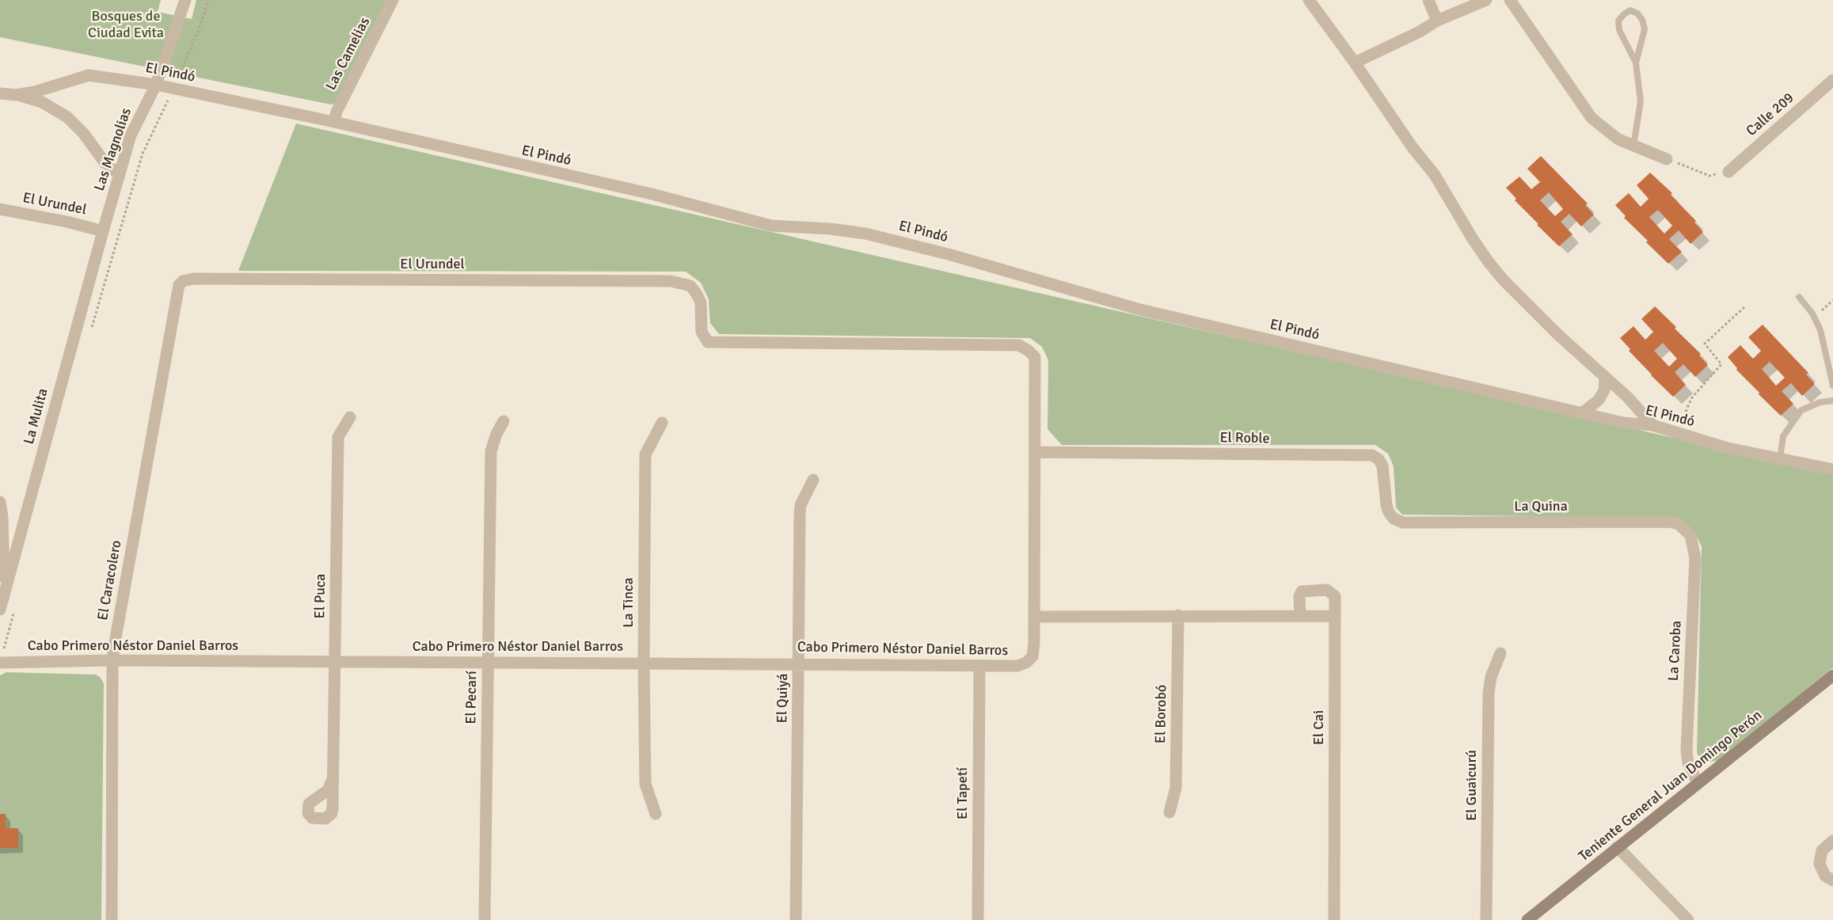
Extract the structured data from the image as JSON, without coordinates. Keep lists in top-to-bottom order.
{
  "streets": {
    "main road": ["Teniente General Juan Domingo Perón"],
    "street": [
      "Las Camelias",
      "El Pindó",
      "Calle 209",
      "Las Magnolias",
      "El Urundel",
      "La Mulita",
      "El Roble",
      "La Quina",
      "El Caracolero",
      "El Puca",
      "La Tinca",
      "Cabo Primero Néstor Daniel Barros",
      "La Caroba",
      "El Pecarí",
      "El Quiyá",
      "El Borobó",
      "El Cai",
      "El Guaicurú",
      "El Tapetí"
    ]
  },
  "crossings": [
    ["Las Camelias", "El Pindó"],
    ["El Pindó", "Las Magnolias"],
    ["Las Magnolias", "El Urundel"],
    ["Las Magnolias", "La Mulita"],
    ["El Urundel", "La Mulita"],
    ["El Urundel", "El Roble"],
    ["El Urundel", "El Caracolero"],
    ["El Roble", "La Quina"],
    ["La Quina", "La Caroba"],
    ["El Caracolero", "Cabo Primero Néstor Daniel Barros"],
    ["El Puca", "Cabo Primero Néstor Daniel Barros"],
    ["La Tinca", "Cabo Primero Néstor Daniel Barros"],
    ["Cabo Primero Néstor Daniel Barros", "El Pecarí"],
    ["Cabo Primero Néstor Daniel Barros", "El Quiyá"],
    ["Cabo Primero Néstor Daniel Barros", "El Tapetí"],
    ["La Caroba", "Teniente General Juan Domingo Perón"]
  ],
  "parks": ["Bosques de Ciudad Evita"]
}
